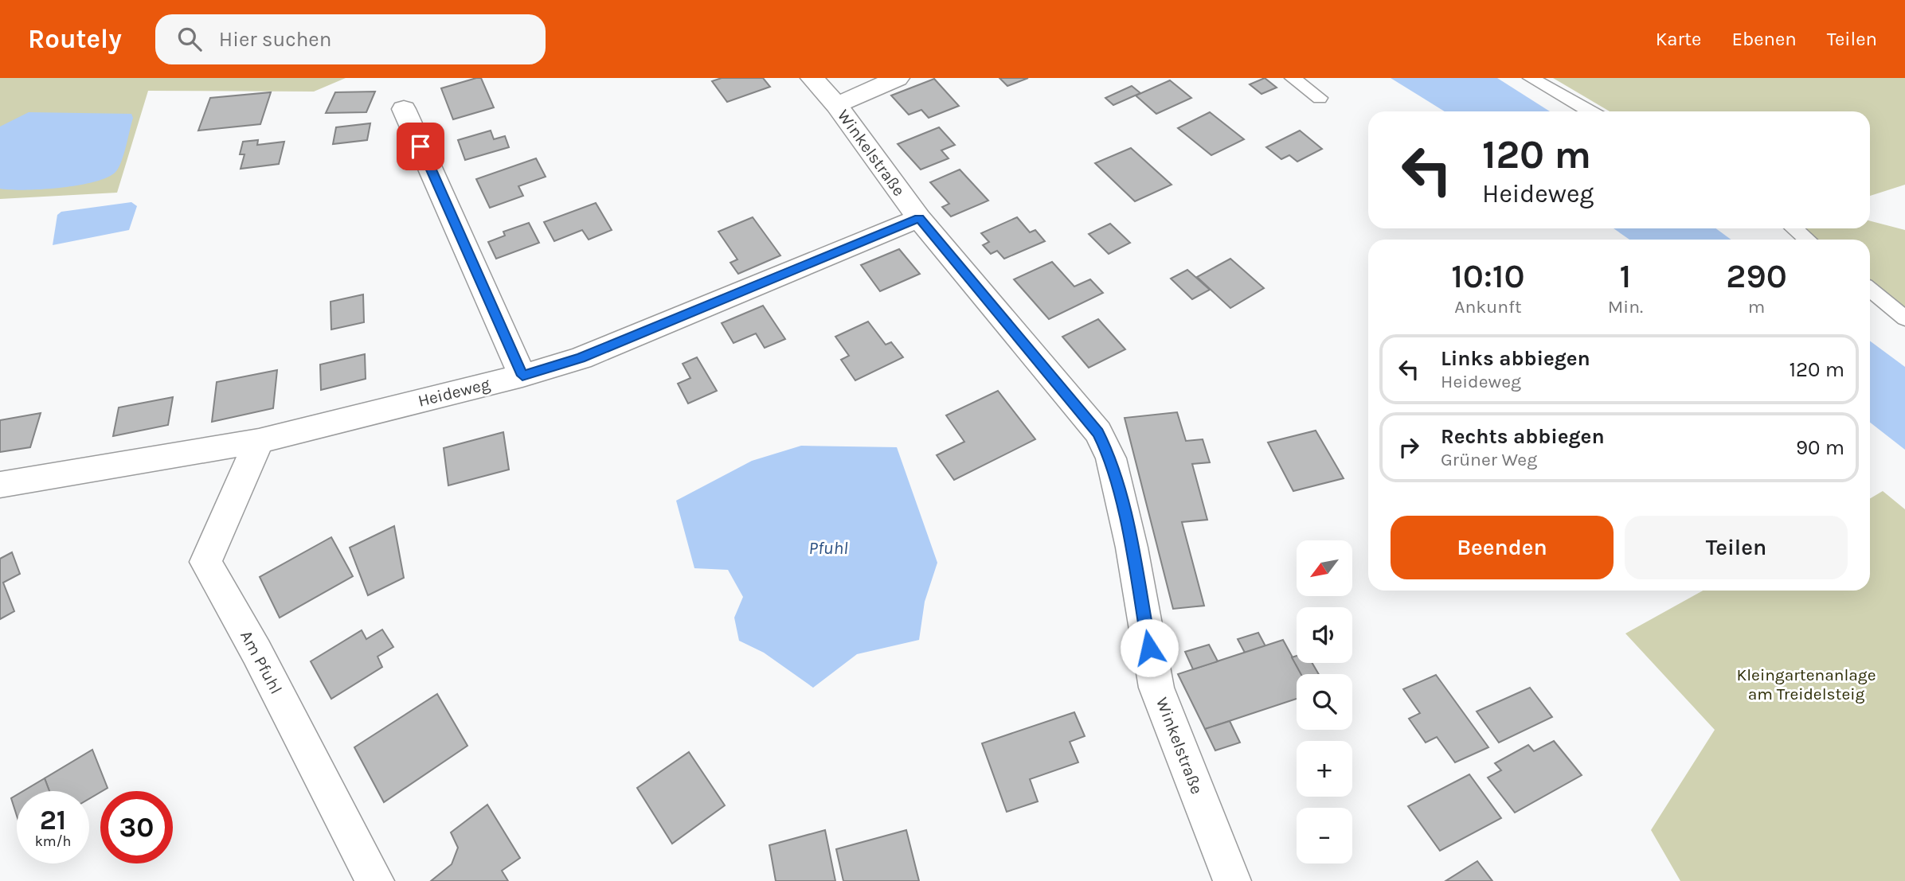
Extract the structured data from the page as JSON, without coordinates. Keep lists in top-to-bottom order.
{
  "streets": {
    "street": ["Winkelstraße", "Heideweg", "Am Pfuhl"]
  },
  "crossings": [
    ["Winkelstraße", "Heideweg"],
    ["Heideweg", "Am Pfuhl"]
  ],
  "water": ["Pfuhl"],
  "parks": ["Kleingartenanlage am Treidelsteig"],
  "north": "bottom left",
  "page": {
    "header": "Routely",
    "search": "Hier suchen",
    "nav": ["Karte", "Ebenen", "Teilen"],
    "turn": ["120 m", "Heideweg"],
    "eta": [
      "10:10",
      "Ankunft",
      "1",
      "Min.",
      "290",
      "m"
    ],
    "list": [
      {
        "name": "Links abbiegen",
        "note": "Heideweg",
        "value": "120 m"
      },
      {
        "name": "Rechts abbiegen",
        "note": "Grüner Weg",
        "value": "90 m"
      }
    ],
    "buttons": ["Beenden", "Teilen"],
    "map_buttons": ["+", "−"],
    "speed": "21 km/h",
    "limit": "30"
  }
}
